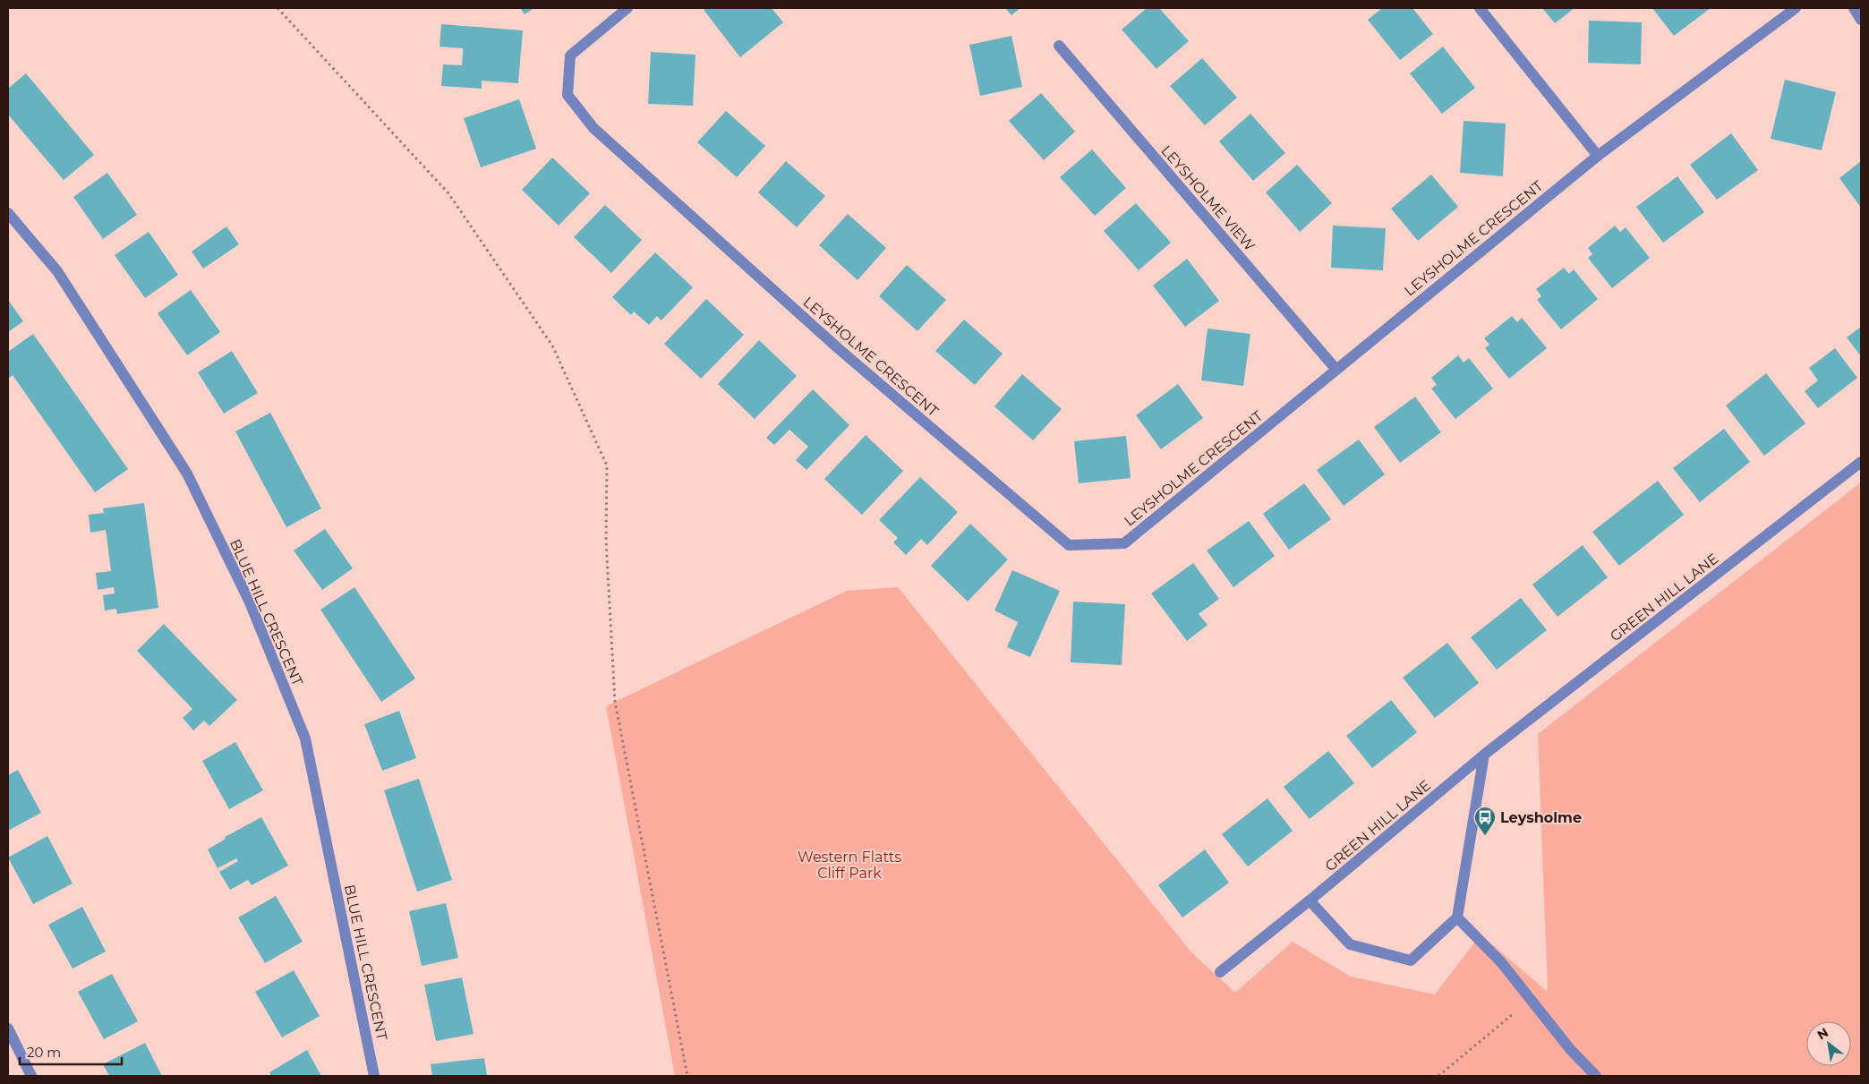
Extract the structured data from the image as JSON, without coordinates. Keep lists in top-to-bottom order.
{
  "streets": {
    "street": [
      "LEYSHOLME VIEW",
      "LEYSHOLME CRESCENT",
      "GREEN HILL LANE",
      "BLUE HILL CRESCENT"
    ]
  },
  "crossings": [
    ["LEYSHOLME VIEW", "LEYSHOLME CRESCENT"]
  ],
  "parks": ["Western Flatts Cliff Park"],
  "places": {
    "bus stop": ["Leysholme"]
  },
  "scale_bar": "20 m",
  "north": "top left"
}
